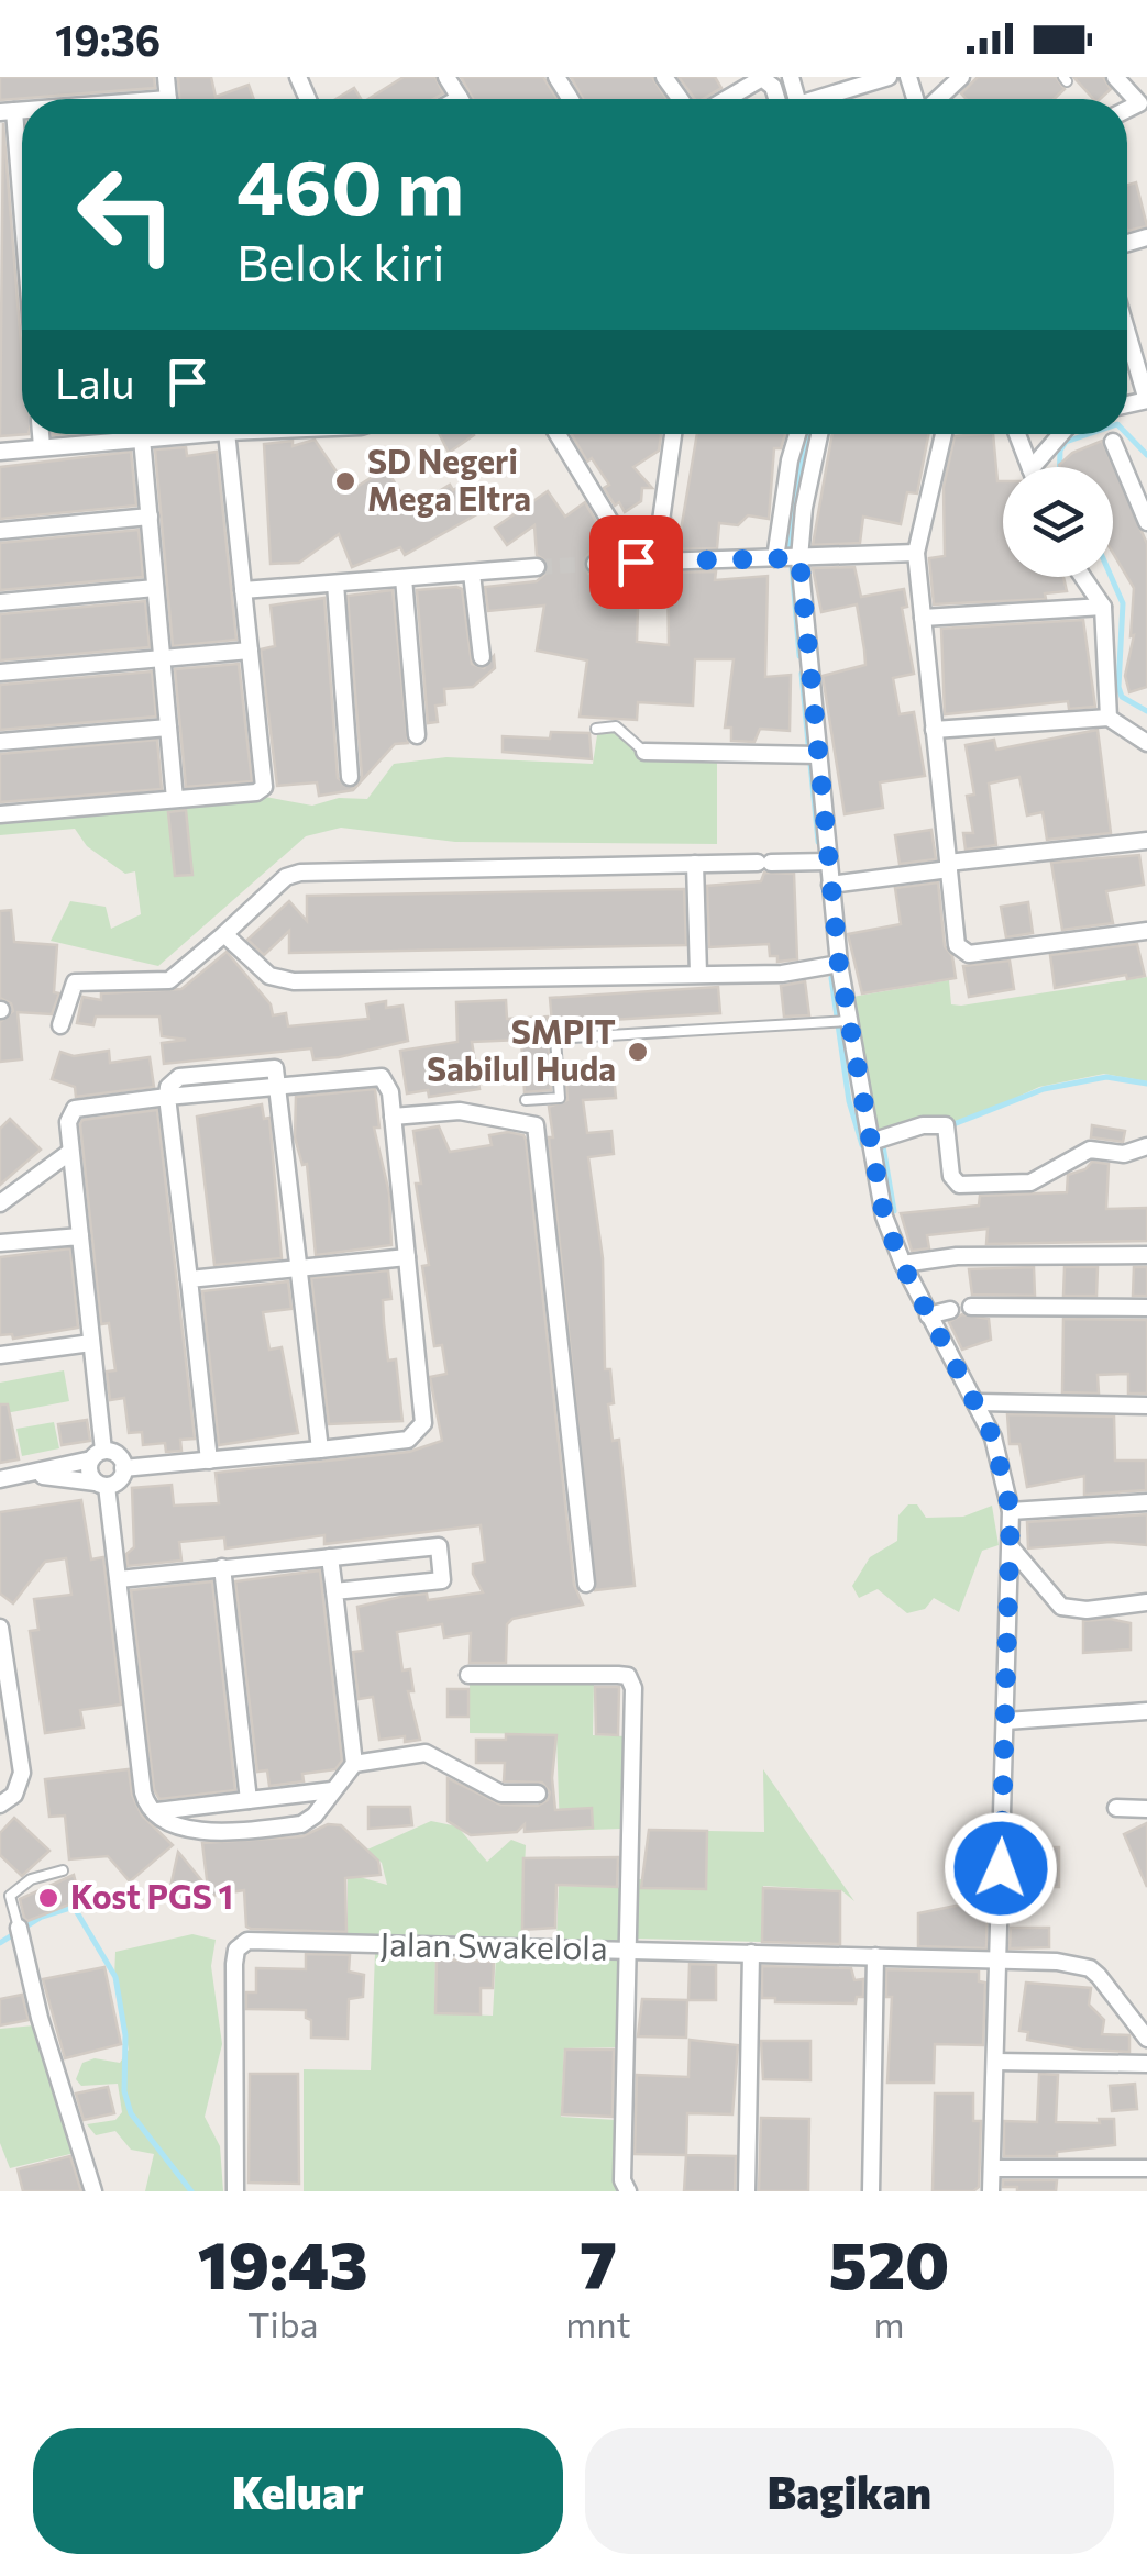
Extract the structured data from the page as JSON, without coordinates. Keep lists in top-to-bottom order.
{
  "streets": {
    "street": ["Jalan Swakelola"]
  },
  "places": ["SD Negeri Mega Eltra", "SMPIT Sabilul Huda", "Kost PGS 1"],
  "page": {
    "status": "19:36",
    "turn": ["460 m", "Belok kiri"],
    "then": "Lalu",
    "eta": [
      "19:43",
      "Tiba",
      "7",
      "mnt",
      "520",
      "m"
    ],
    "buttons": ["Keluar", "Bagikan"]
  }
}
